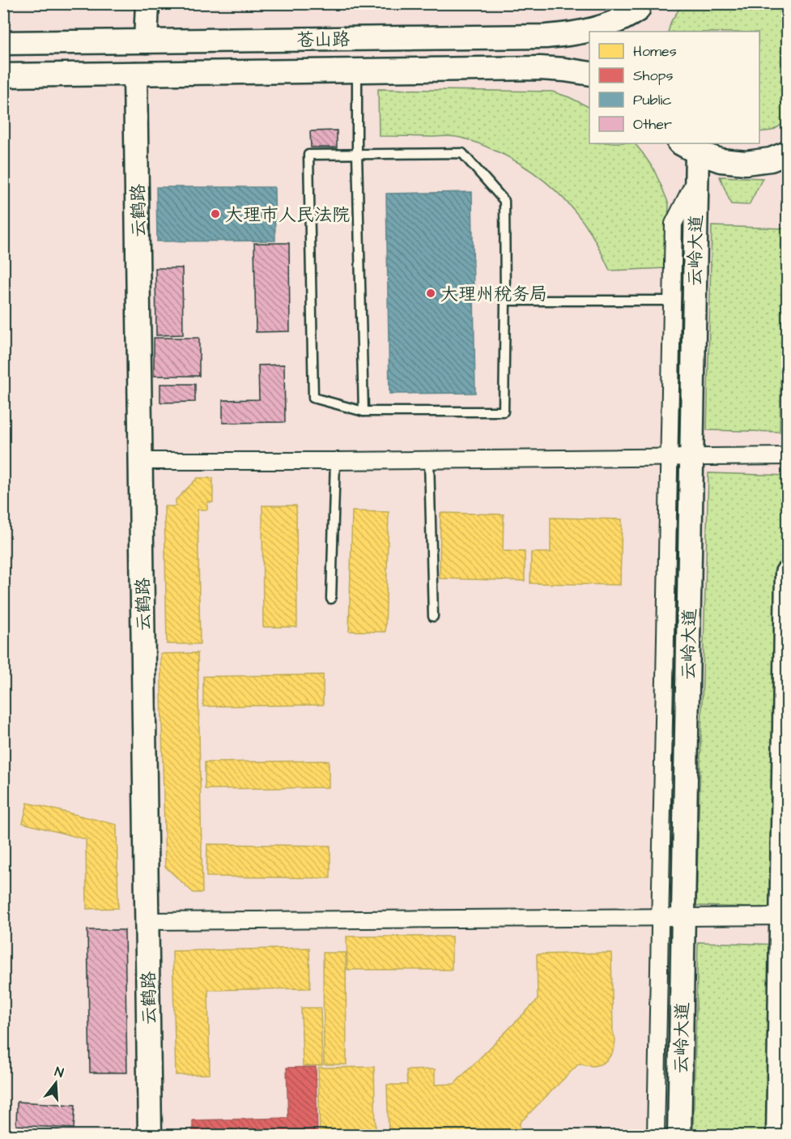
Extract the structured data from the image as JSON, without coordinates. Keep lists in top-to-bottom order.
{
  "streets": {
    "street": ["苍山路", "云鹤路", "云岭大道"]
  },
  "crossings": [
    ["苍山路", "云鹤路"]
  ],
  "places": ["大理市人民法院", "大理州税务局"],
  "legend": [
    "Homes",
    "Shops",
    "Public",
    "Other"
  ],
  "north": "top"
}
